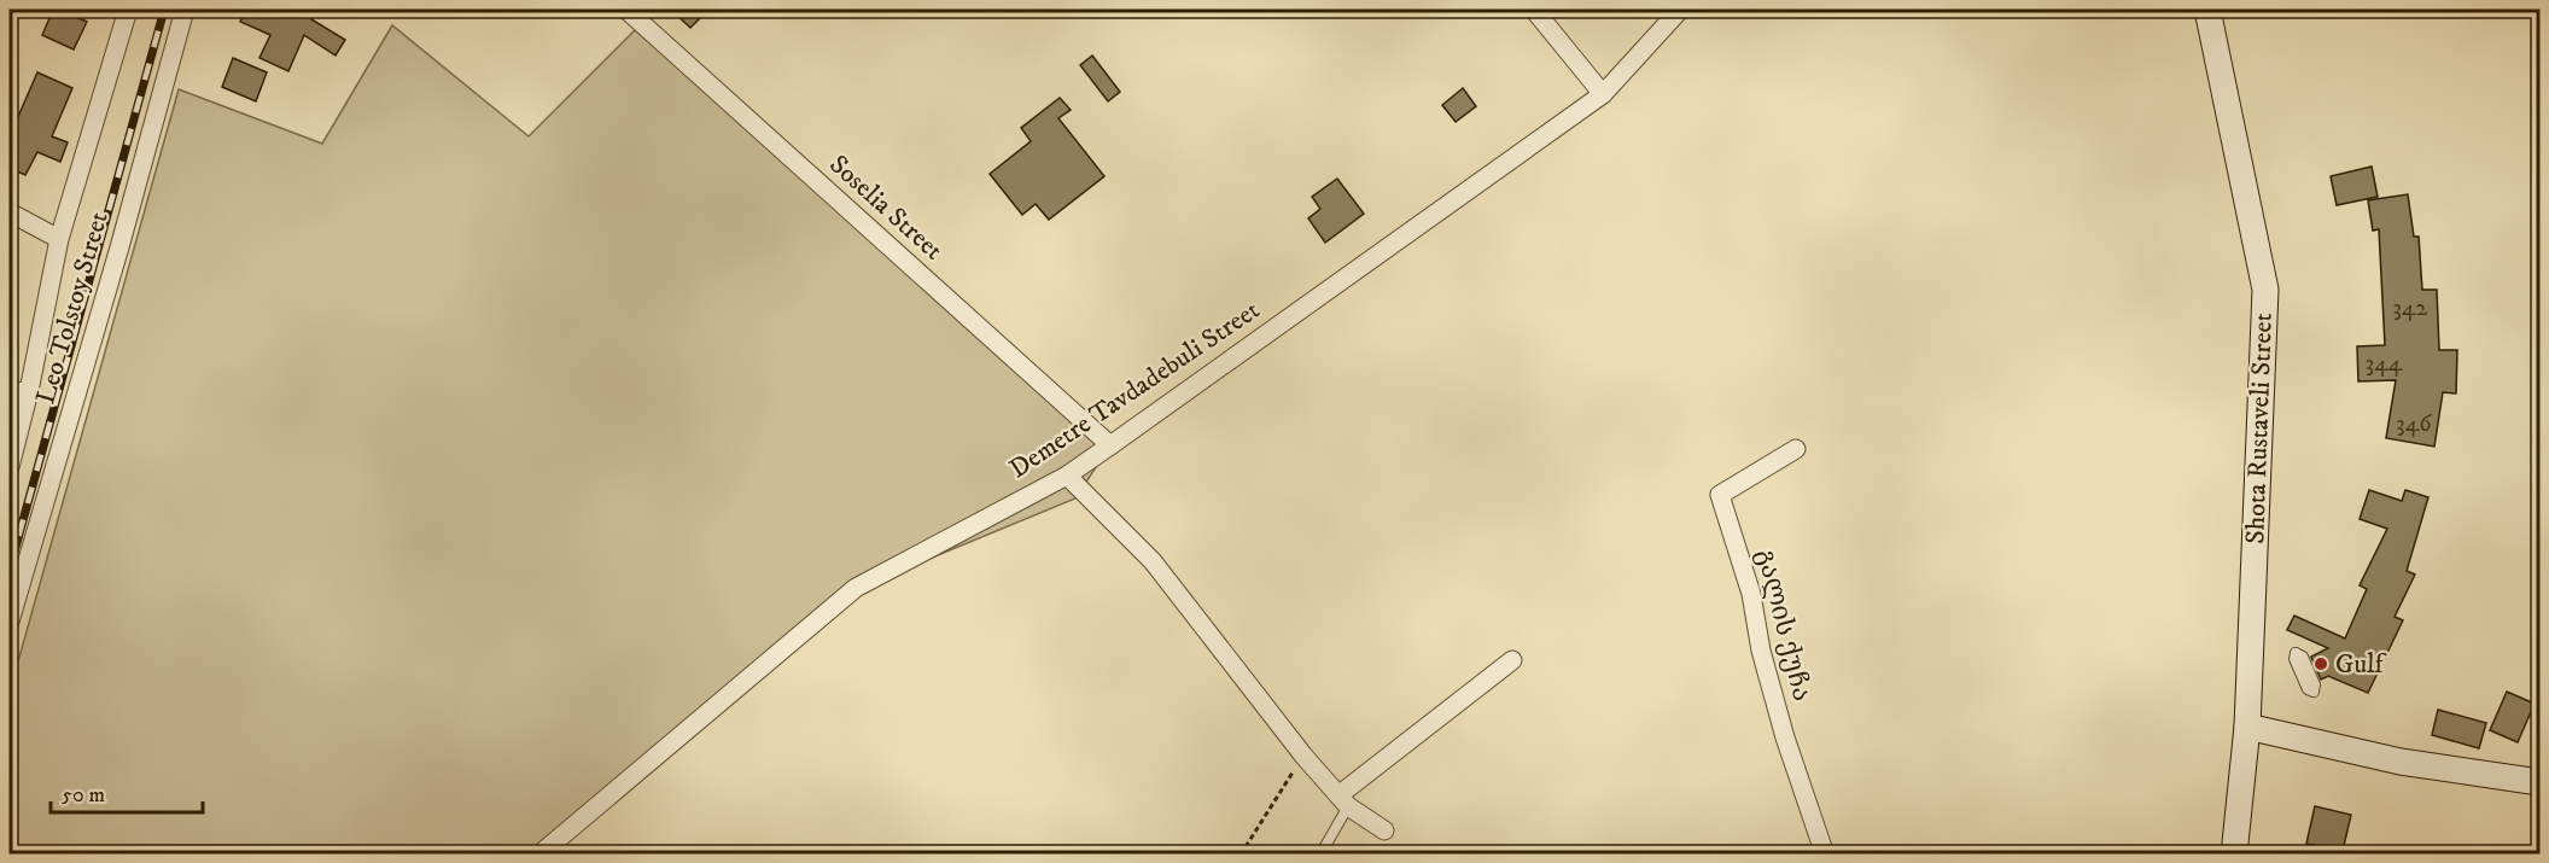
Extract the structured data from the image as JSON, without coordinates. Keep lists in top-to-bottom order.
{
  "streets": {
    "main road": ["Shota Rustaveli Street"],
    "street": [
      "Soselia Street",
      "Leo Tolstoy Street",
      "Demetre Tavdadebuli Street",
      "გალის ქუჩა"
    ]
  },
  "crossings": [
    ["Soselia Street", "Demetre Tavdadebuli Street"]
  ],
  "places": ["Gulf"],
  "house_numbers": ["342", "344", "346"],
  "scale_bar": "50 m"
}
